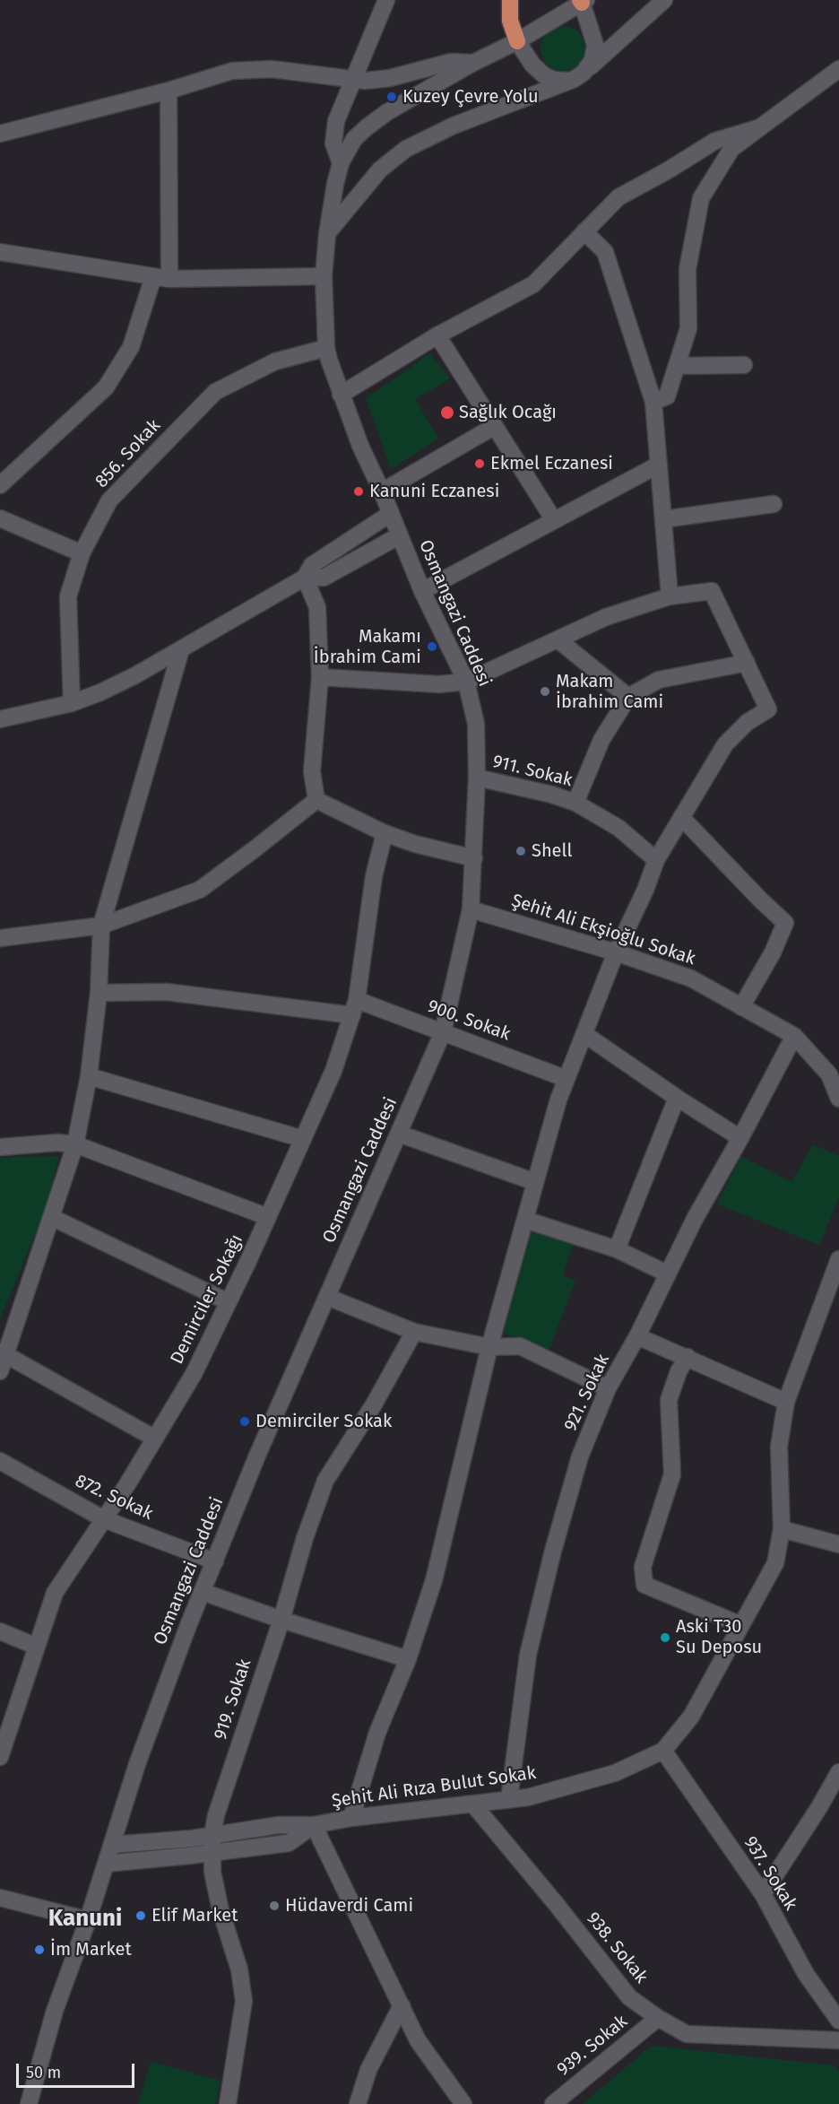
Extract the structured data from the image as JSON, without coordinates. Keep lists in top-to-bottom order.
{
  "streets": {
    "street": [
      "856. Sokak",
      "Osmangazi Caddesi",
      "911. Sokak",
      "Şehit Ali Ekşioğlu Sokak",
      "900. Sokak",
      "Demirciler Sokağı",
      "921. Sokak",
      "872. Sokak",
      "919. Sokak",
      "Şehit Ali Rıza Bulut Sokak",
      "937. Sokak",
      "938. Sokak",
      "939. Sokak"
    ]
  },
  "crossings": [
    ["856. Sokak", "Osmangazi Caddesi"],
    ["Osmangazi Caddesi", "911. Sokak"],
    ["Osmangazi Caddesi", "Şehit Ali Ekşioğlu Sokak"],
    ["Osmangazi Caddesi", "900. Sokak"],
    ["Osmangazi Caddesi", "872. Sokak"],
    ["Şehit Ali Ekşioğlu Sokak", "921. Sokak"],
    ["900. Sokak", "Demirciler Sokağı"],
    ["Demirciler Sokağı", "872. Sokak"],
    ["921. Sokak", "Şehit Ali Rıza Bulut Sokak"],
    ["Şehit Ali Rıza Bulut Sokak", "937. Sokak"],
    ["Şehit Ali Rıza Bulut Sokak", "938. Sokak"],
    ["938. Sokak", "939. Sokak"]
  ],
  "districts": ["Kanuni"],
  "places": [
    "Kuzey Çevre Yolu",
    "Sağlık Ocağı",
    "Ekmel Eczanesi",
    "Kanuni Eczanesi",
    "Makamı İbrahim Cami",
    "Makam İbrahim Cami",
    "Shell",
    "Demirciler Sokak",
    "Aski T30 Su Deposu",
    "Hüdaverdi Cami",
    "Elif Market",
    "İm Market"
  ],
  "scale_bar": "50 m"
}
